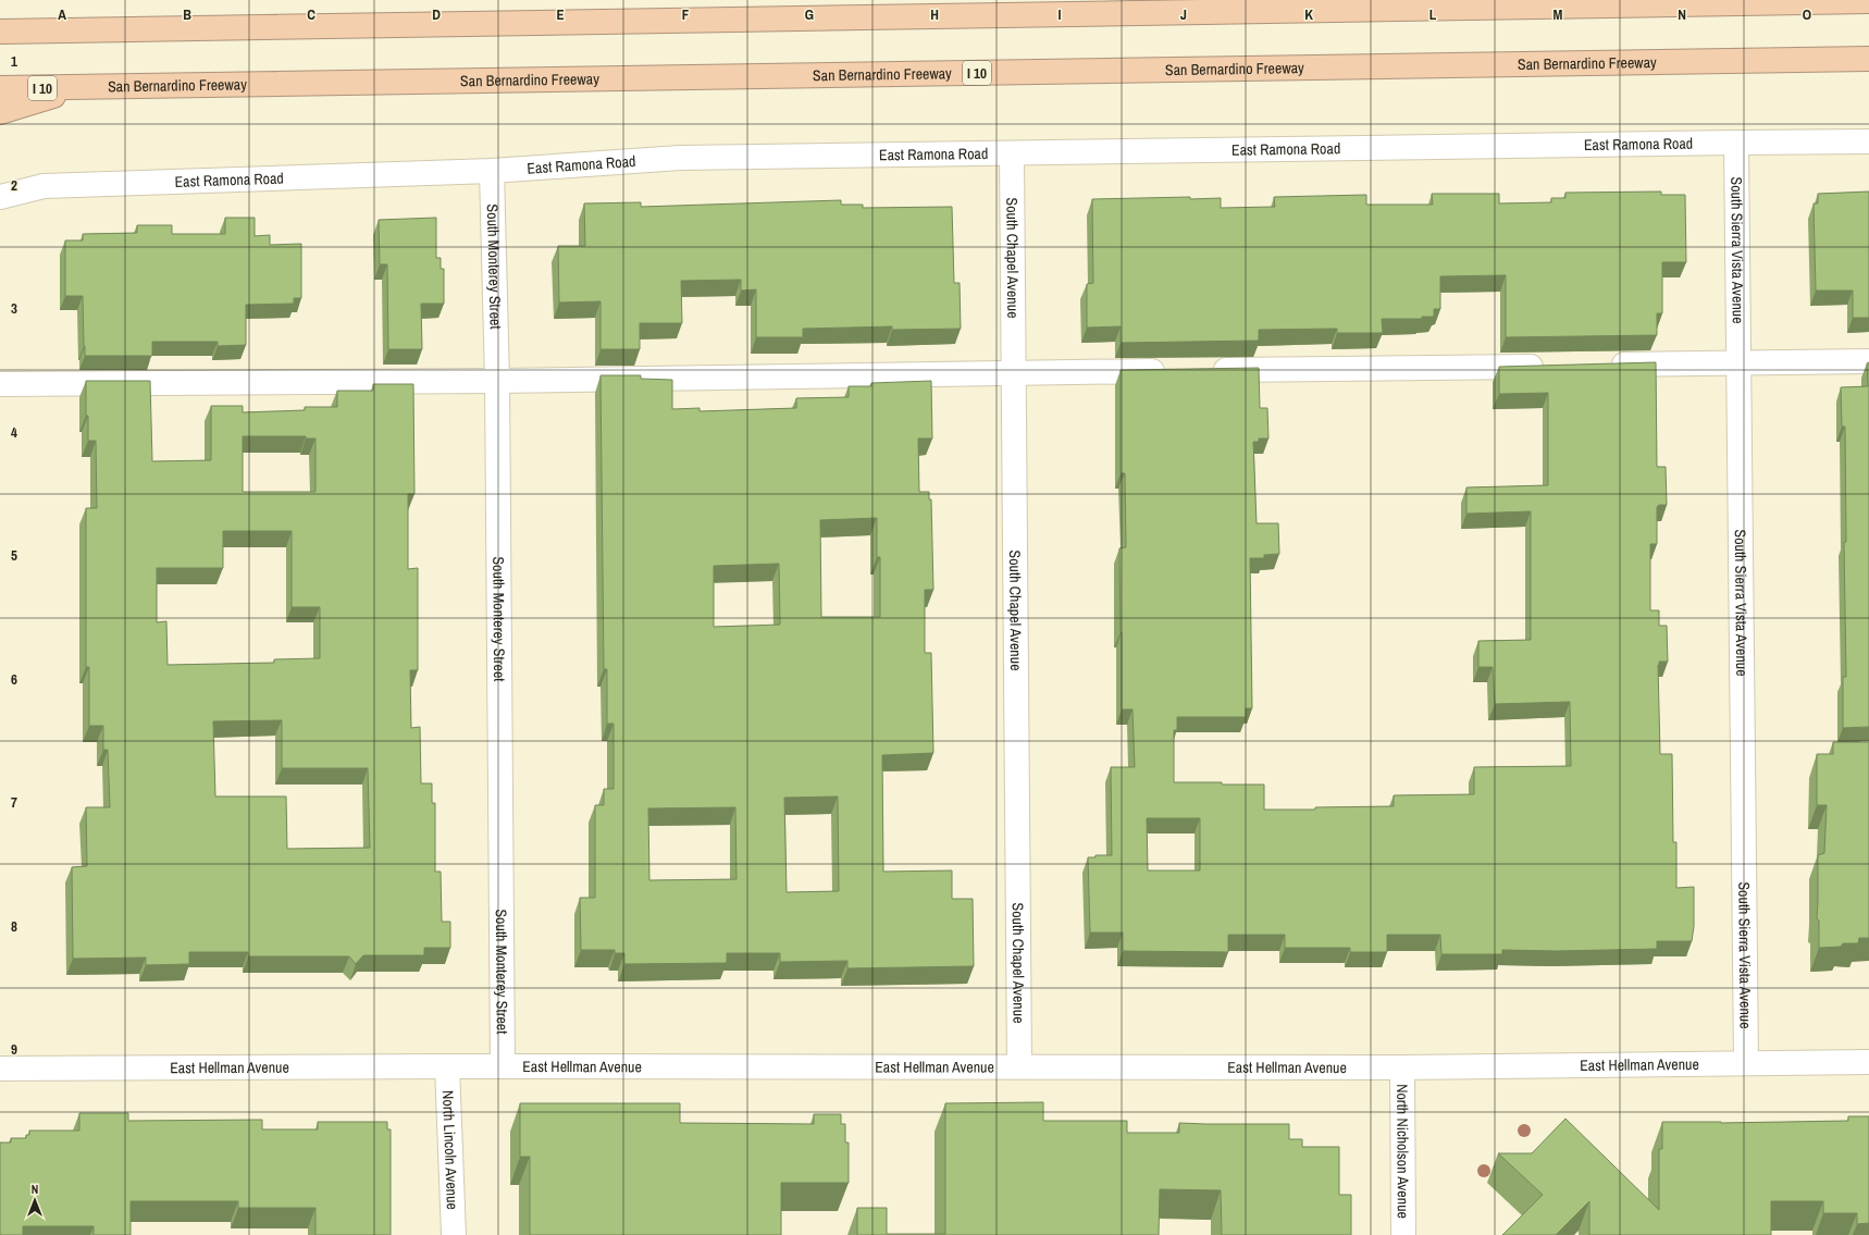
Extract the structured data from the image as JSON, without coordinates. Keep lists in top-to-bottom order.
{
  "streets": {
    "highway": ["San Bernardino Freeway", "I 10"],
    "street": [
      "East Ramona Road",
      "South Sierra Vista Avenue",
      "South Chapel Avenue",
      "South Monterey Street",
      "East Hellman Avenue",
      "North Lincoln Avenue",
      "North Nicholson Avenue"
    ]
  },
  "crossings": [
    ["East Ramona Road", "South Sierra Vista Avenue"],
    ["East Ramona Road", "South Chapel Avenue"],
    ["East Ramona Road", "South Monterey Street"],
    ["South Sierra Vista Avenue", "East Hellman Avenue"],
    ["South Chapel Avenue", "East Hellman Avenue"],
    ["South Monterey Street", "East Hellman Avenue"],
    ["East Hellman Avenue", "North Lincoln Avenue"],
    ["East Hellman Avenue", "North Nicholson Avenue"]
  ],
  "north": "top",
  "grid": {
    "columns": [
      "A",
      "B",
      "C",
      "D",
      "E",
      "F",
      "G",
      "H",
      "I",
      "J",
      "K",
      "L",
      "M",
      "N",
      "O"
    ],
    "rows": [
      "1",
      "2",
      "3",
      "4",
      "5",
      "6",
      "7",
      "8",
      "9"
    ]
  }
}
